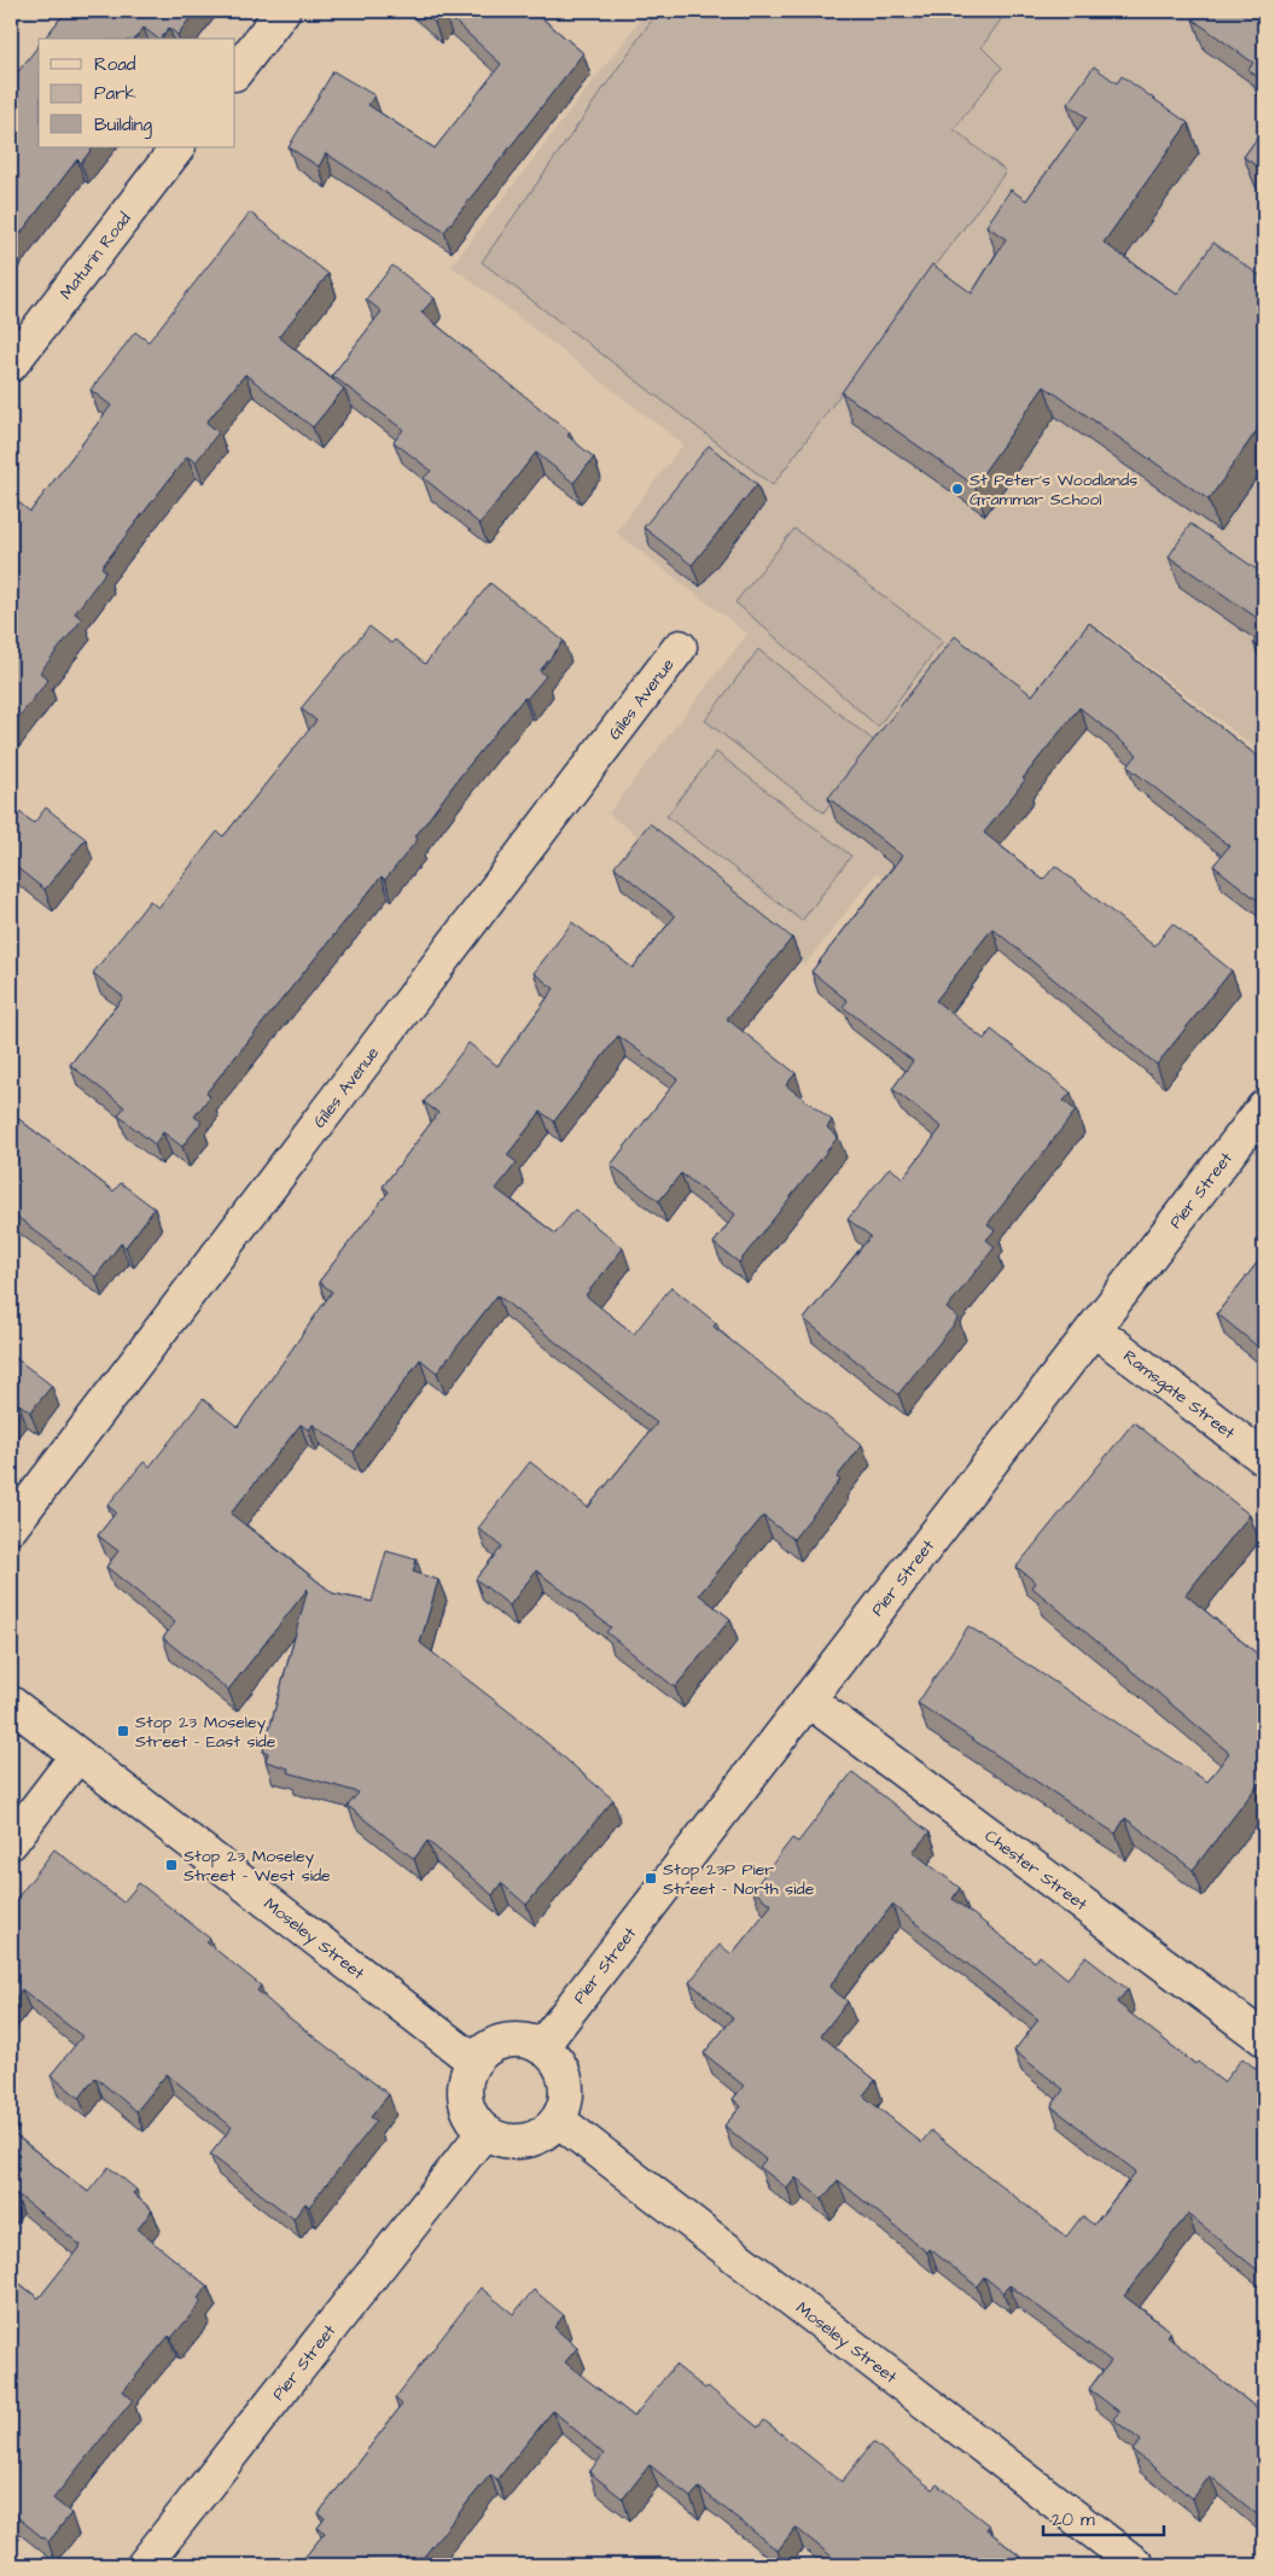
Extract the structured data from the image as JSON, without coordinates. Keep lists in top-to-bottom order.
{
  "streets": {
    "street": [
      "Maturin Road",
      "Giles Avenue",
      "Pier Street",
      "Ramsgate Street",
      "Chester Street",
      "Moseley Street"
    ]
  },
  "crossings": [
    ["Pier Street", "Ramsgate Street"],
    ["Pier Street", "Chester Street"],
    ["Pier Street", "Moseley Street"]
  ],
  "places": {
    "other": ["St Peter’s Woodlands Grammar School"],
    "transit": ["Stop 23 Moseley Street - East side", "Stop 23 Moseley Street - West side", "Stop 23P Pier Street - North side"]
  },
  "legend": ["Road", "Park", "Building"],
  "scale_bar": "20 m"
}
